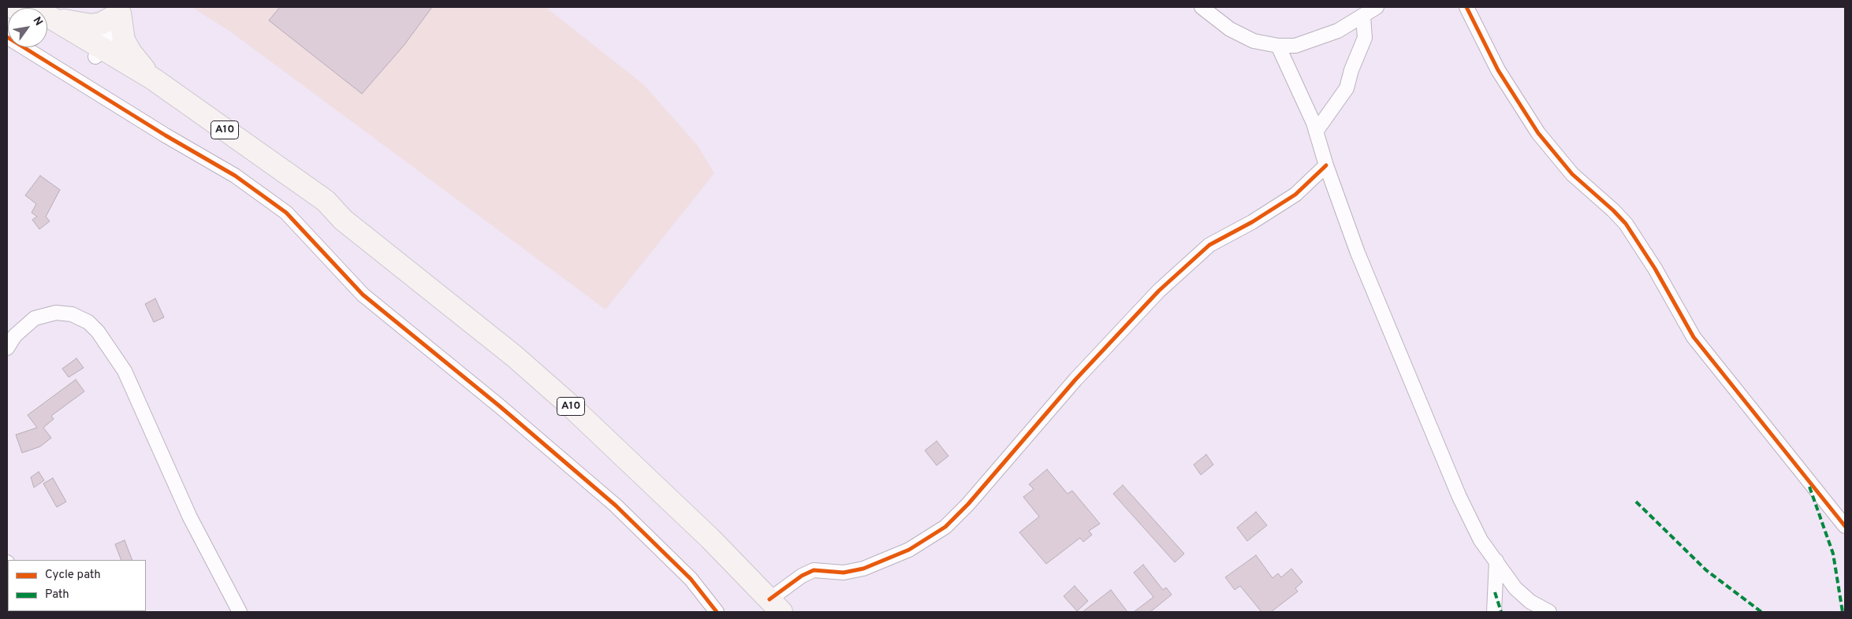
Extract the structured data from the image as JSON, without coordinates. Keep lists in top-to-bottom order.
{
  "streets": {
    "main road": ["A10"]
  },
  "legend": ["Cycle path", "Path"],
  "north": "top right"
}
